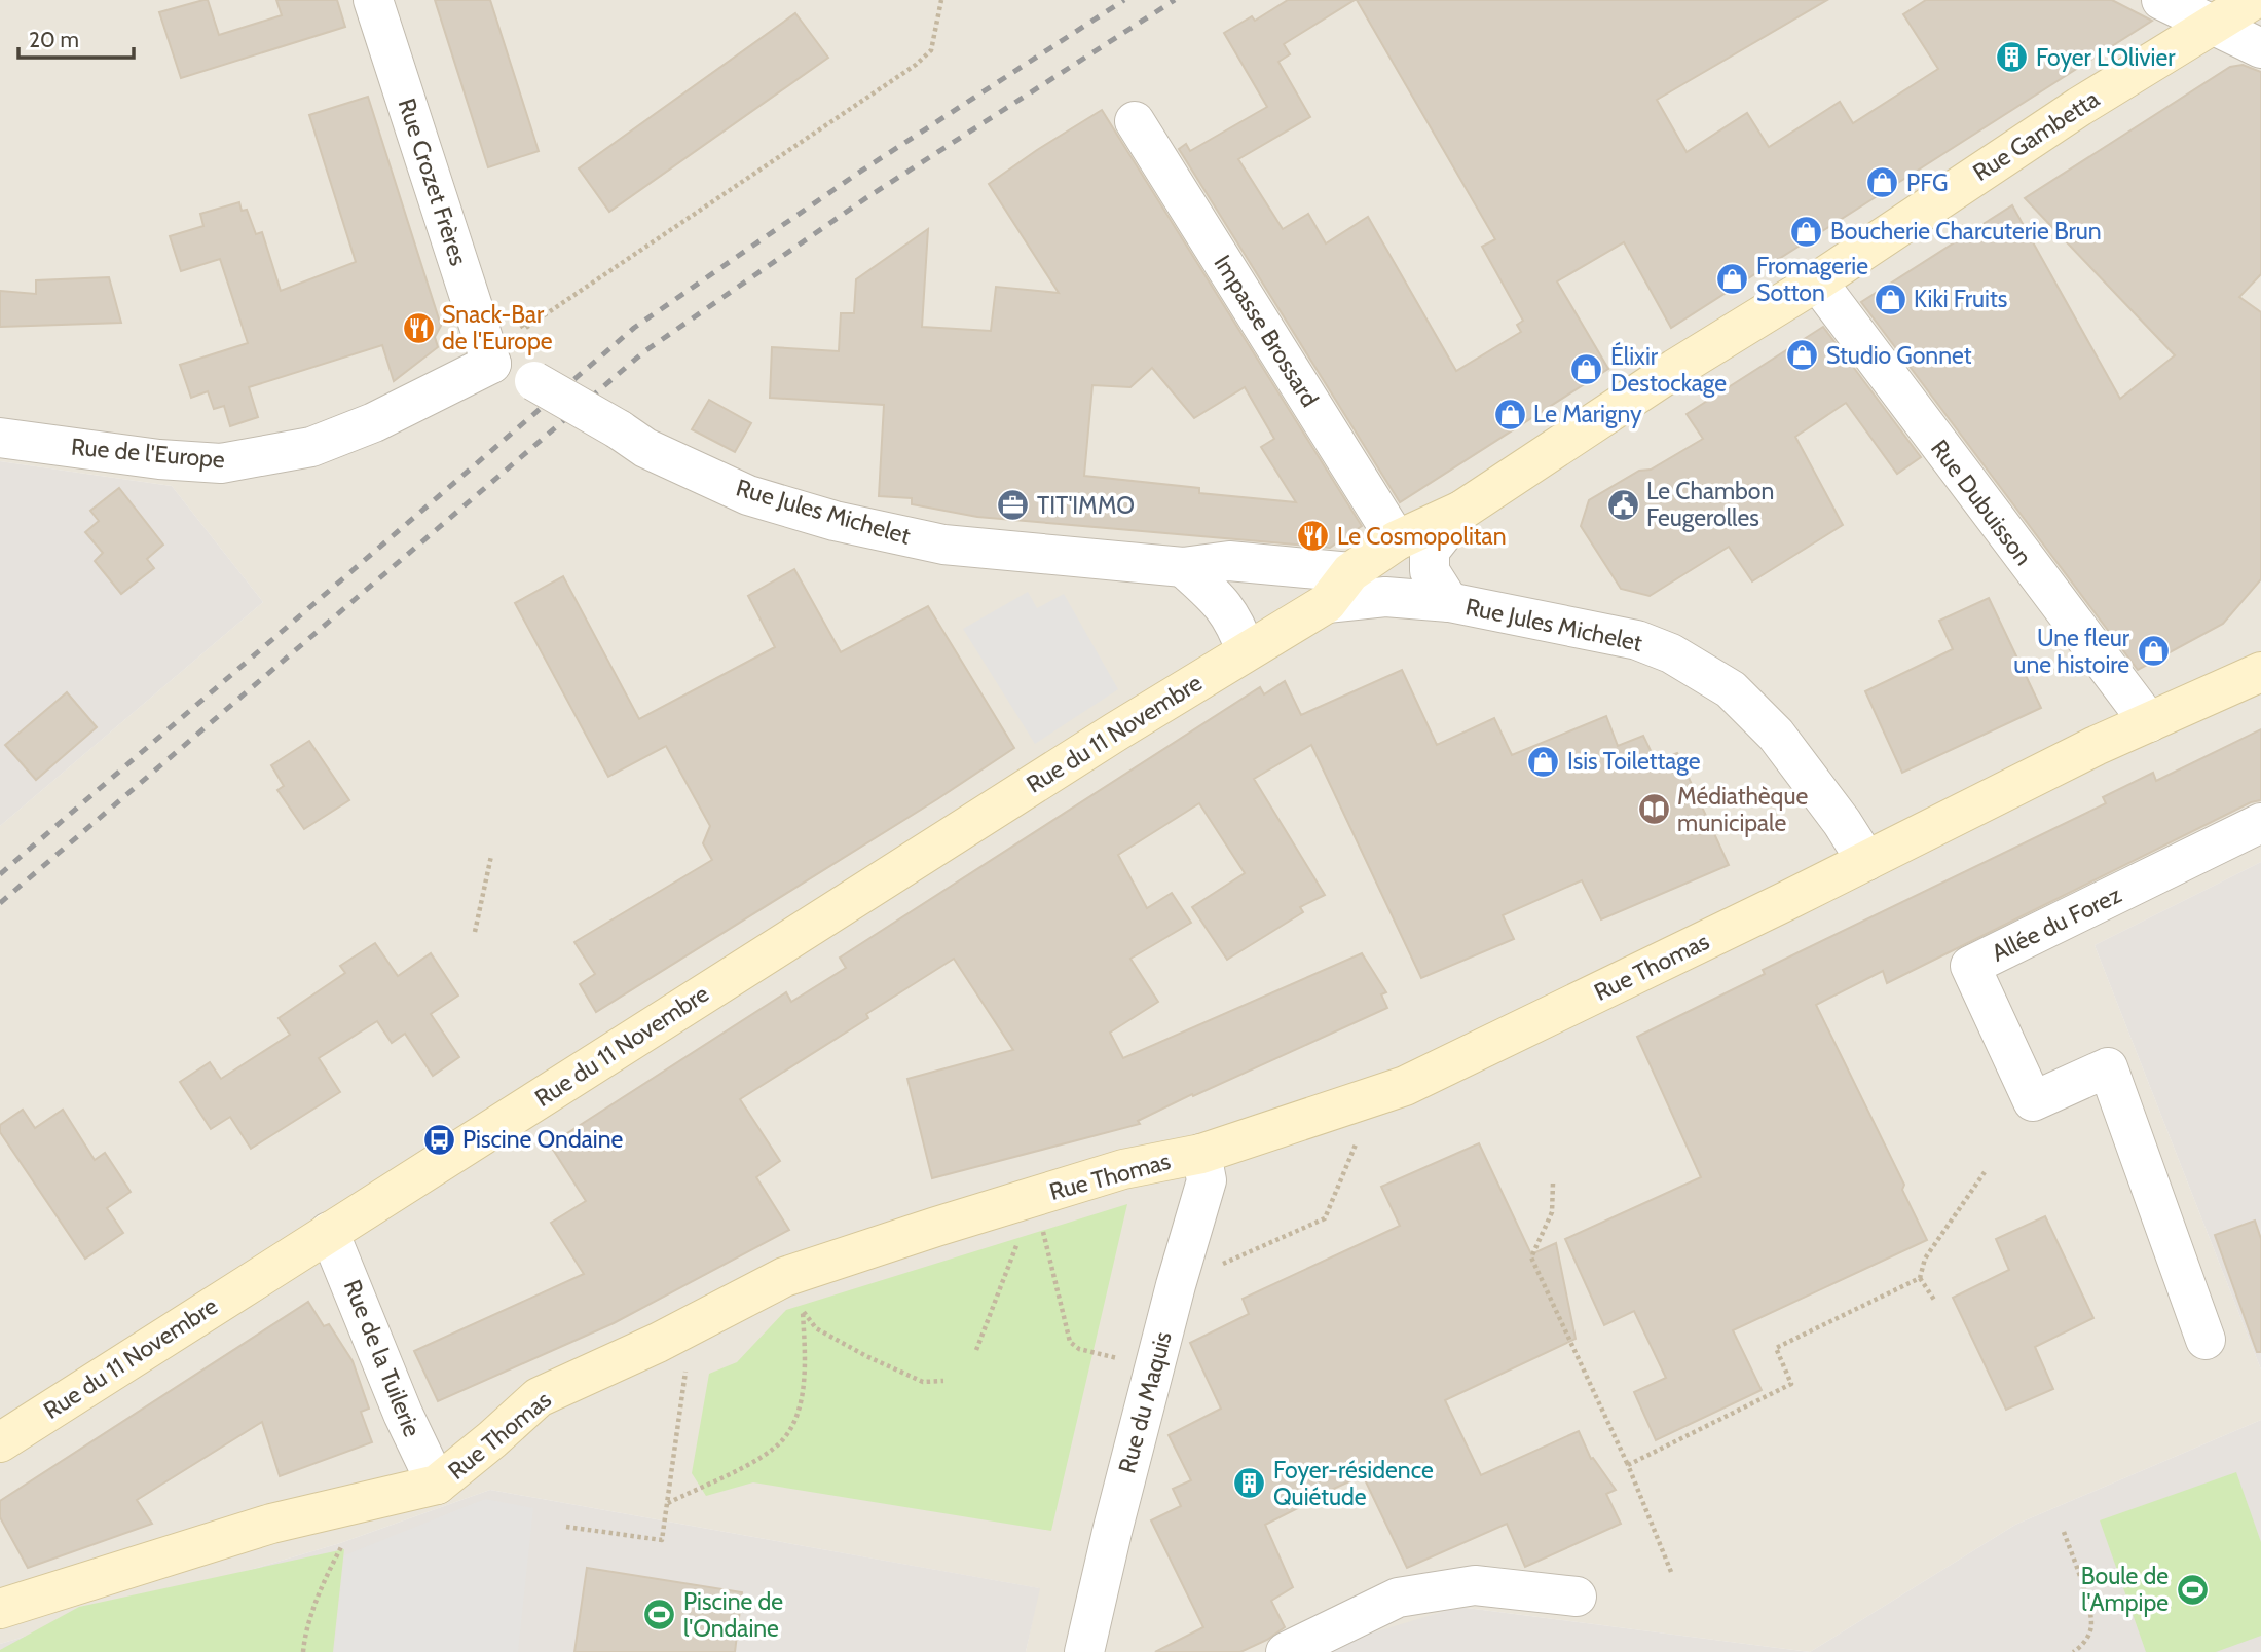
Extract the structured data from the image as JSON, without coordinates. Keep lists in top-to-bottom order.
{
  "streets": {
    "main road": ["Rue Gambetta", "Rue du 11 Novembre", "Rue Thomas"],
    "street": [
      "Rue Crozet Frères",
      "Impasse Brossard",
      "Rue de l'Europe",
      "Rue Dubuisson",
      "Rue Jules Michelet",
      "Allée du Forez",
      "Rue de la Tuilerie",
      "Rue du Maquis"
    ]
  },
  "crossings": [
    ["Rue Gambetta", "Impasse Brossard"],
    ["Rue Gambetta", "Rue Dubuisson"],
    ["Rue Gambetta", "Rue Jules Michelet"],
    ["Rue Gambetta", "Rue du 11 Novembre"],
    ["Rue Crozet Frères", "Rue de l'Europe"],
    ["Rue Crozet Frères", "Rue Jules Michelet"],
    ["Rue de l'Europe", "Rue Jules Michelet"],
    ["Rue Dubuisson", "Rue Thomas"],
    ["Rue Jules Michelet", "Rue Thomas"],
    ["Rue du 11 Novembre", "Rue de la Tuilerie"],
    ["Rue Thomas", "Rue de la Tuilerie"],
    ["Rue Thomas", "Rue du Maquis"]
  ],
  "places": {
    "building": ["Foyer L'Olivier", "Foyer-résidence Quiétude"],
    "shop": [
      "PFG",
      "Boucherie Charcuterie Brun",
      "Fromagerie Sotton",
      "Kiki Fruits",
      "Studio Gonnet",
      "Élixir Destockage",
      "Le Marigny",
      "Une fleur une histoire",
      "Isis Toilettage"
    ],
    "restaurant": ["Snack-Bar de l'Europe", "Le Cosmopolitan"],
    "public building": ["Le Chambon Feugerolles"],
    "office": ["TIT'IMMO"],
    "library": ["Médiathèque municipale"],
    "bus stop": ["Piscine Ondaine"],
    "sports": ["Boule de l'Ampipe", "Piscine de l'Ondaine"]
  },
  "scale_bar": "20 m"
}
